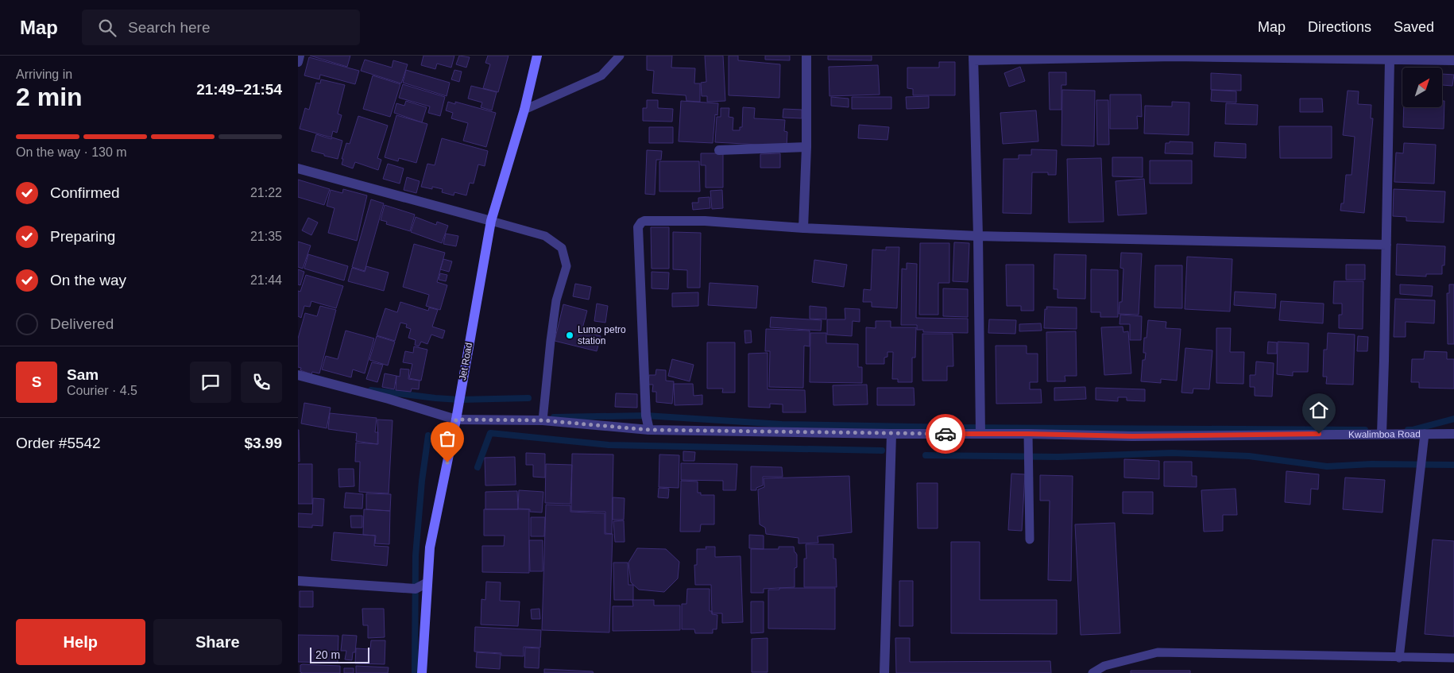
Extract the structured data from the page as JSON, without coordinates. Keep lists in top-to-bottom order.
{
  "streets": {
    "main road": ["Jet Road"],
    "street": ["Kwalimboa Road"]
  },
  "crossings": [
    ["Jet Road", "Kwalimboa Road"]
  ],
  "places": ["Lumo petro station"],
  "scale_bar": "20 m",
  "north": "top right",
  "page": {
    "header": "Map",
    "search": "Search here",
    "nav": ["Map", "Directions", "Saved"],
    "heading": ["2 min", "Arriving in", "21:49–21:54"],
    "panel": [
      "Sam",
      "Courier · 4.5",
      "Order #5542",
      "$3.99"
    ],
    "bar": "On the way · 130 m",
    "list": [
      ["Confirmed", "21:22"],
      ["Preparing", "21:35"],
      ["On the way", "21:44"],
      "Delivered"
    ],
    "round": "S",
    "buttons": ["Help", "Share"],
    "scale": "20 m"
  }
}
